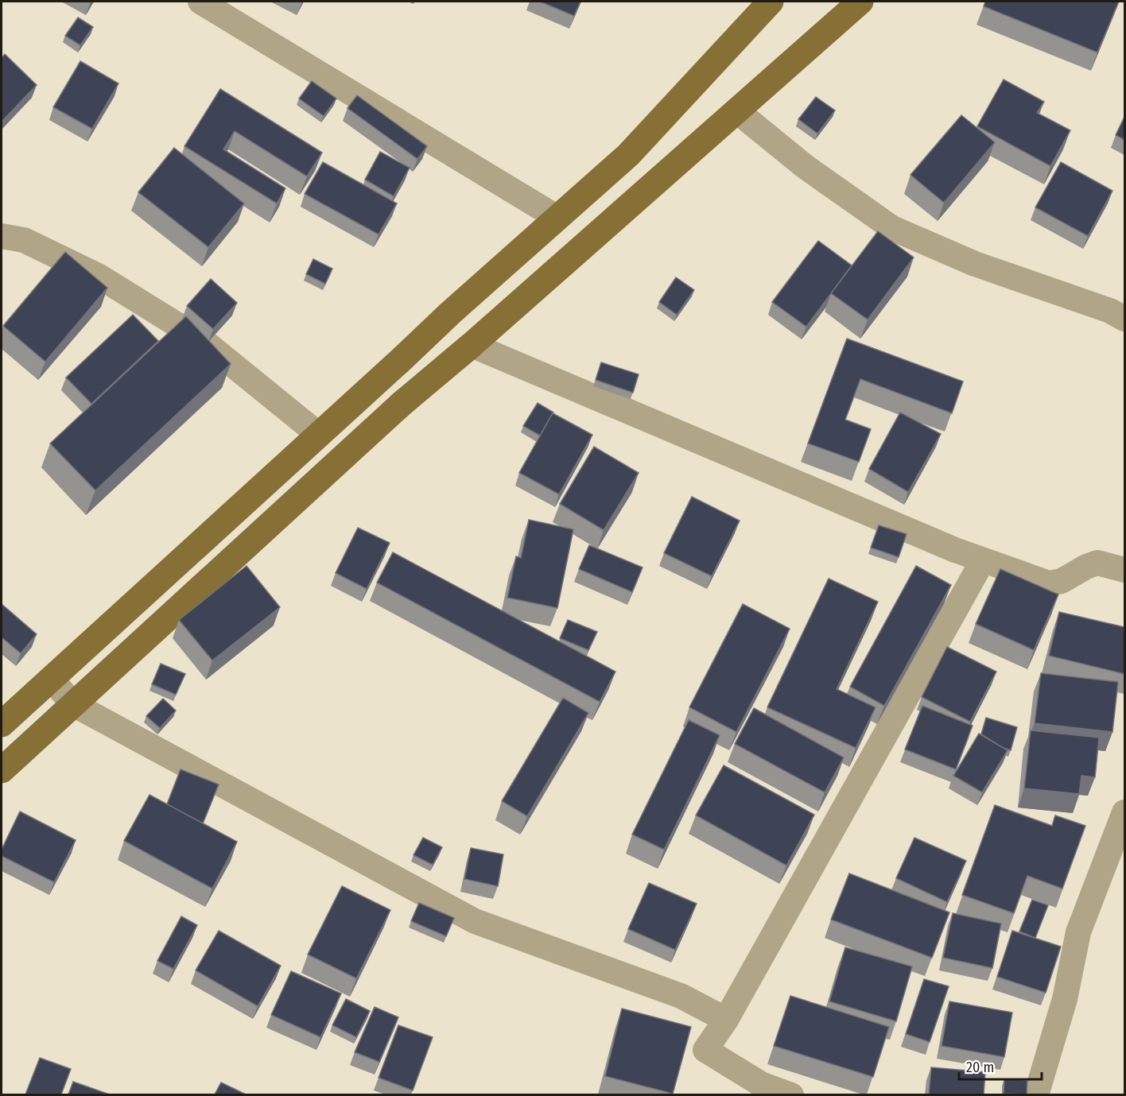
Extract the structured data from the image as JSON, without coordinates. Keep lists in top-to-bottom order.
{
  "scale_bar": "20 m"
}
